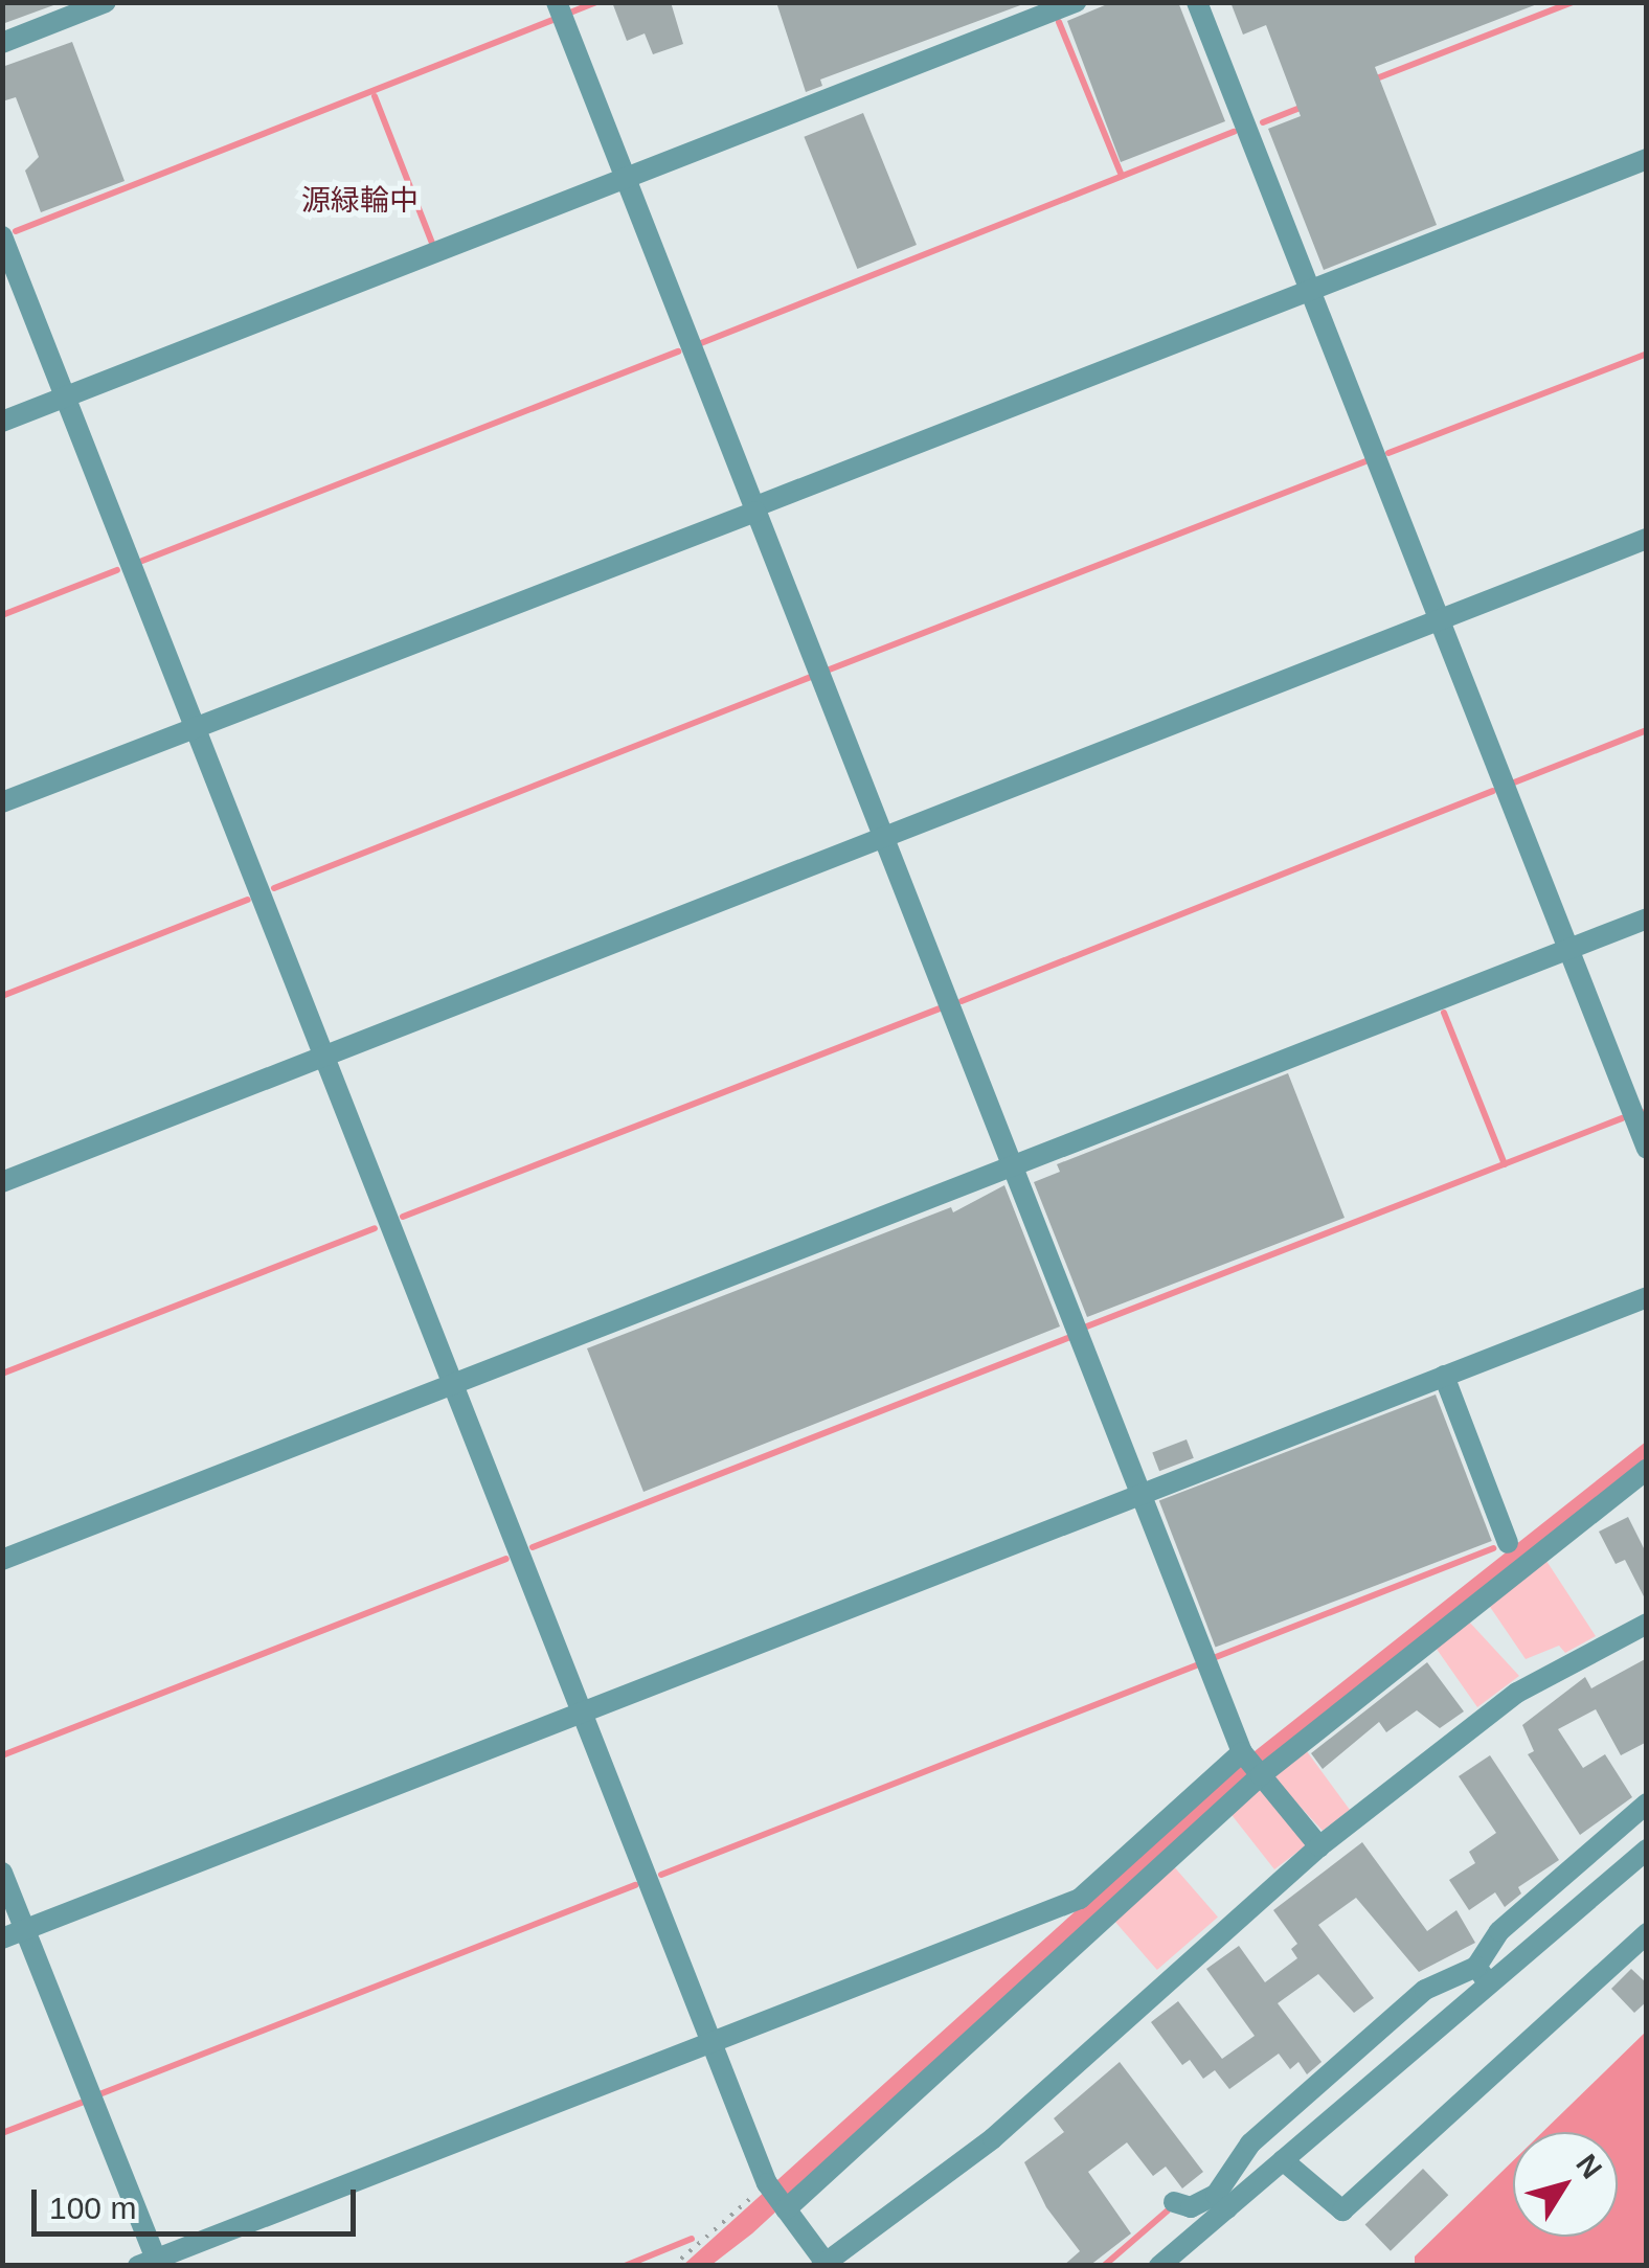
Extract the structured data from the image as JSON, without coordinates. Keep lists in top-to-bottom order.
{
  "districts": ["源緑輪中"],
  "scale_bar": "100 m",
  "north": "top right"
}
